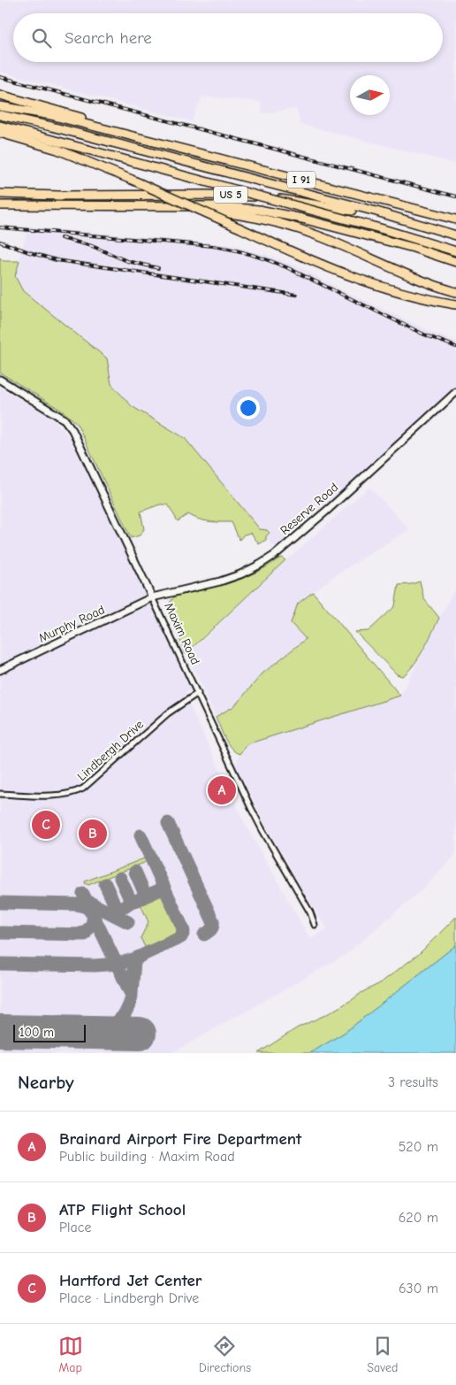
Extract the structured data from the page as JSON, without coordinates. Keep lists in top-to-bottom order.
{
  "streets": {
    "highway": ["I 91", "US 5"],
    "street": [
      "Reserve Road",
      "Murphy Road",
      "Maxim Road",
      "Lindbergh Drive"
    ]
  },
  "crossings": [
    ["Reserve Road", "Murphy Road"],
    ["Reserve Road", "Maxim Road"],
    ["Murphy Road", "Maxim Road"],
    ["Maxim Road", "Lindbergh Drive"]
  ],
  "scale_bar": "100 m",
  "north": "right",
  "page": {
    "search": "Search here",
    "pins": ["A", "C", "B"],
    "scale": "100 m",
    "heading": ["Nearby", "3 results"],
    "list": [
      {
        "mark": "A",
        "name": "Brainard Airport Fire Department",
        "note": "Public building · Maxim Road",
        "value": "520 m"
      },
      {
        "mark": "B",
        "name": "ATP Flight School",
        "note": "Place",
        "value": "620 m"
      },
      {
        "mark": "C",
        "name": "Hartford Jet Center",
        "note": "Place · Lindbergh Drive",
        "value": "630 m"
      }
    ],
    "nav": ["Map", "Directions", "Saved"]
  }
}
